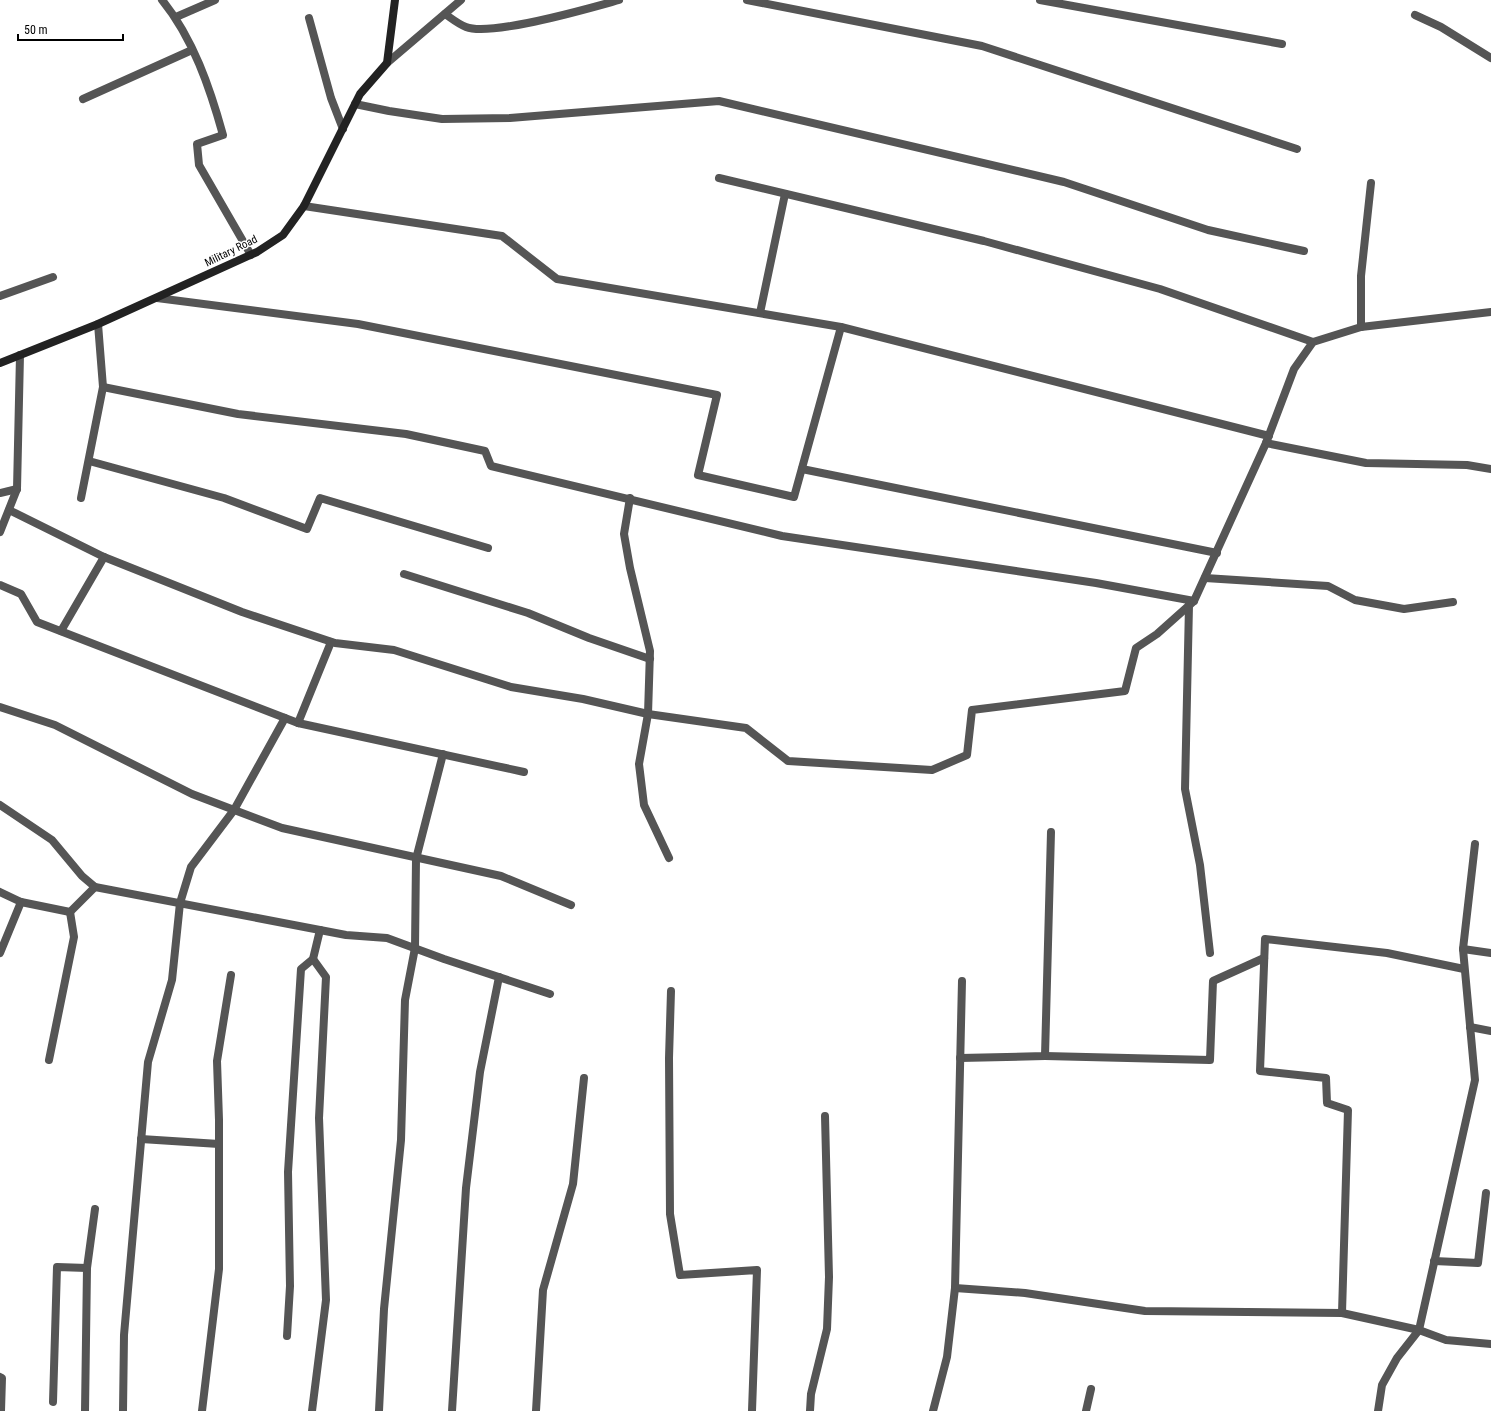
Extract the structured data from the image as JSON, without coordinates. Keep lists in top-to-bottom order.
{
  "streets": {
    "street": ["Military Road"]
  },
  "scale_bar": "50 m"
}
